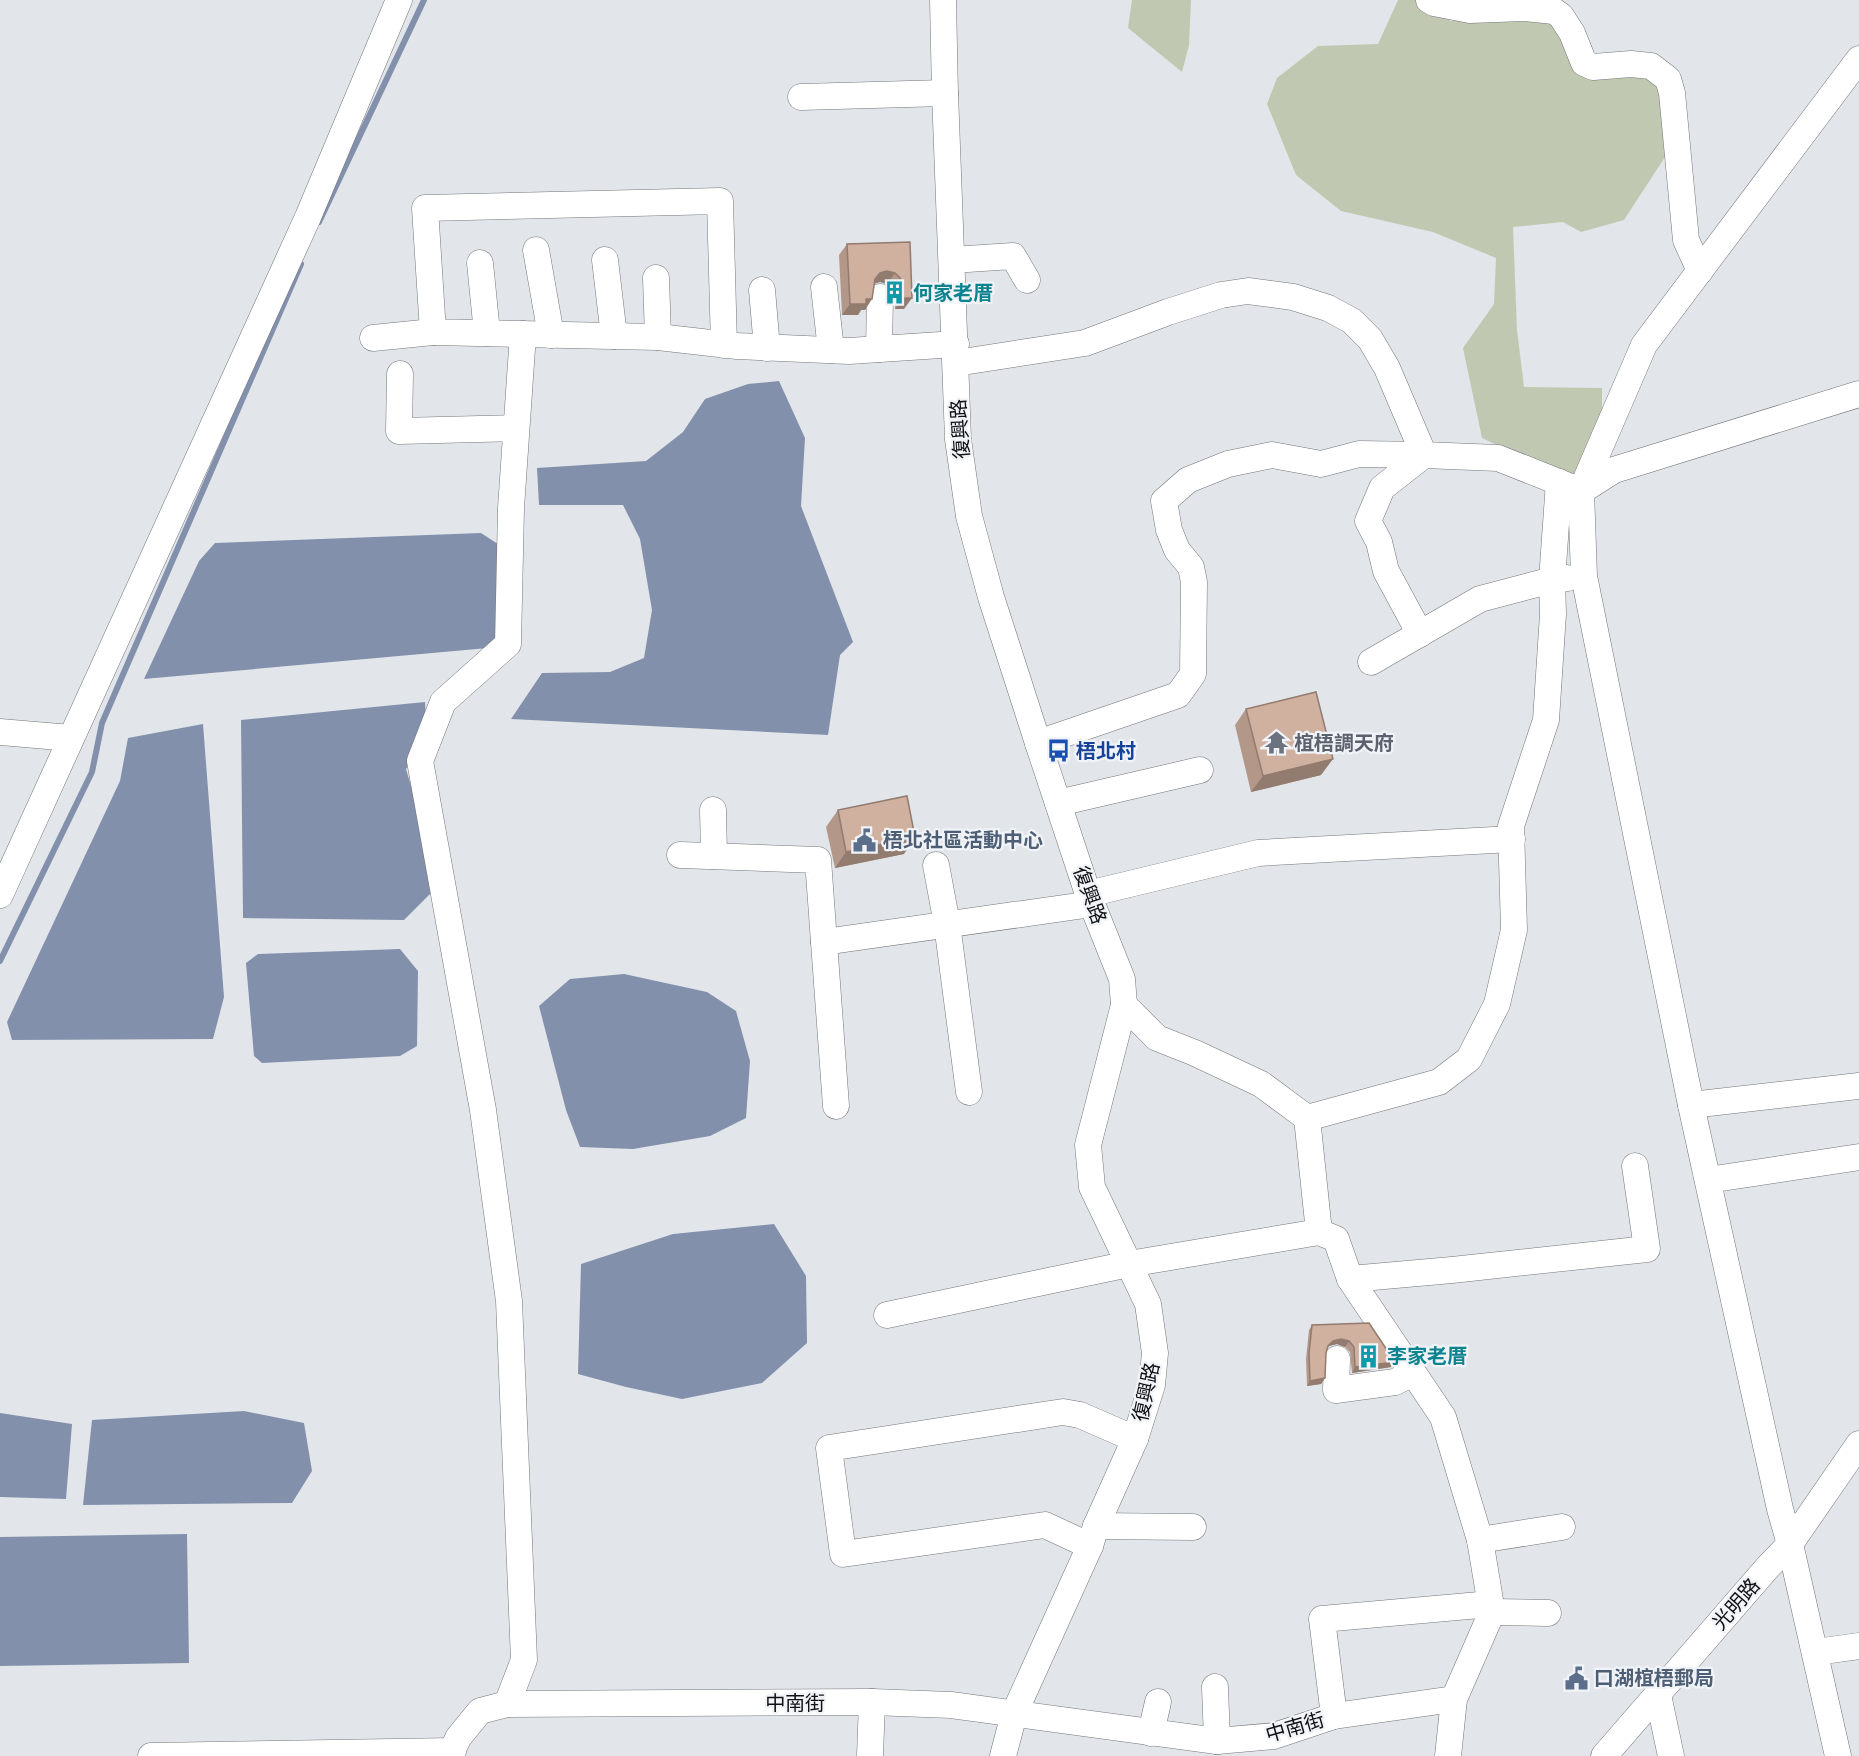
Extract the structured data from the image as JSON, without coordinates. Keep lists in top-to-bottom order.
{
  "streets": {
    "street": ["復興路", "光明路", "中南街"]
  },
  "crossings": [
    ["復興路", "中南街"]
  ],
  "places": {
    "building": ["何家老厝", "李家老厝"],
    "temple": ["椬梧調天府"],
    "bus stop": ["梧北村"],
    "public building": ["梧北社區活動中心", "口湖椬梧郵局"]
  }
}
